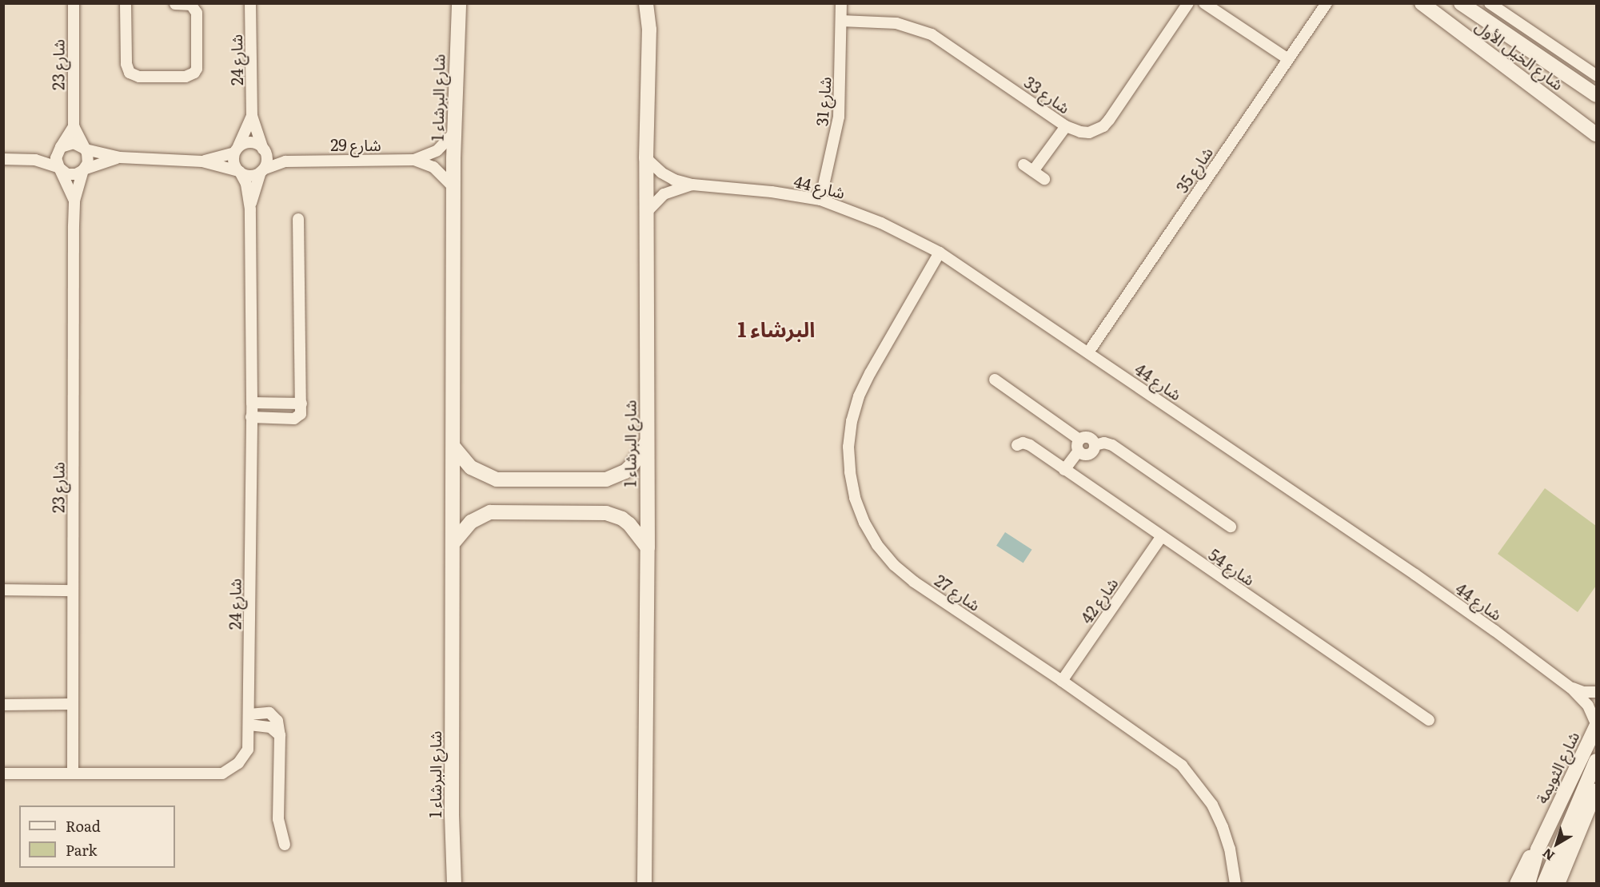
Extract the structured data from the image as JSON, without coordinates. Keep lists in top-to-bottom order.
{
  "streets": {
    "street": [
      "شارع الخيل الأول",
      "شارع 24",
      "شارع 23",
      "شارع 33",
      "شارع البرشاء 1",
      "شارع 31",
      "شارع 29",
      "شارع 35",
      "شارع 44",
      "شارع 54",
      "شارع 27",
      "شارع 42",
      "شارع الثويمة"
    ]
  },
  "crossings": [
    ["شارع 24", "شارع 23"],
    ["شارع 24", "شارع 29"],
    ["شارع 33", "شارع 31"],
    ["شارع البرشاء 1", "شارع 29"],
    ["شارع البرشاء 1", "شارع 44"],
    ["شارع 31", "شارع 44"],
    ["شارع 35", "شارع 44"],
    ["شارع 44", "شارع 27"],
    ["شارع 44", "شارع الثويمة"],
    ["شارع 54", "شارع 42"],
    ["شارع 27", "شارع 42"]
  ],
  "districts": ["البرشاء 1"],
  "legend": ["Road", "Park"],
  "north": "bottom left"
}
